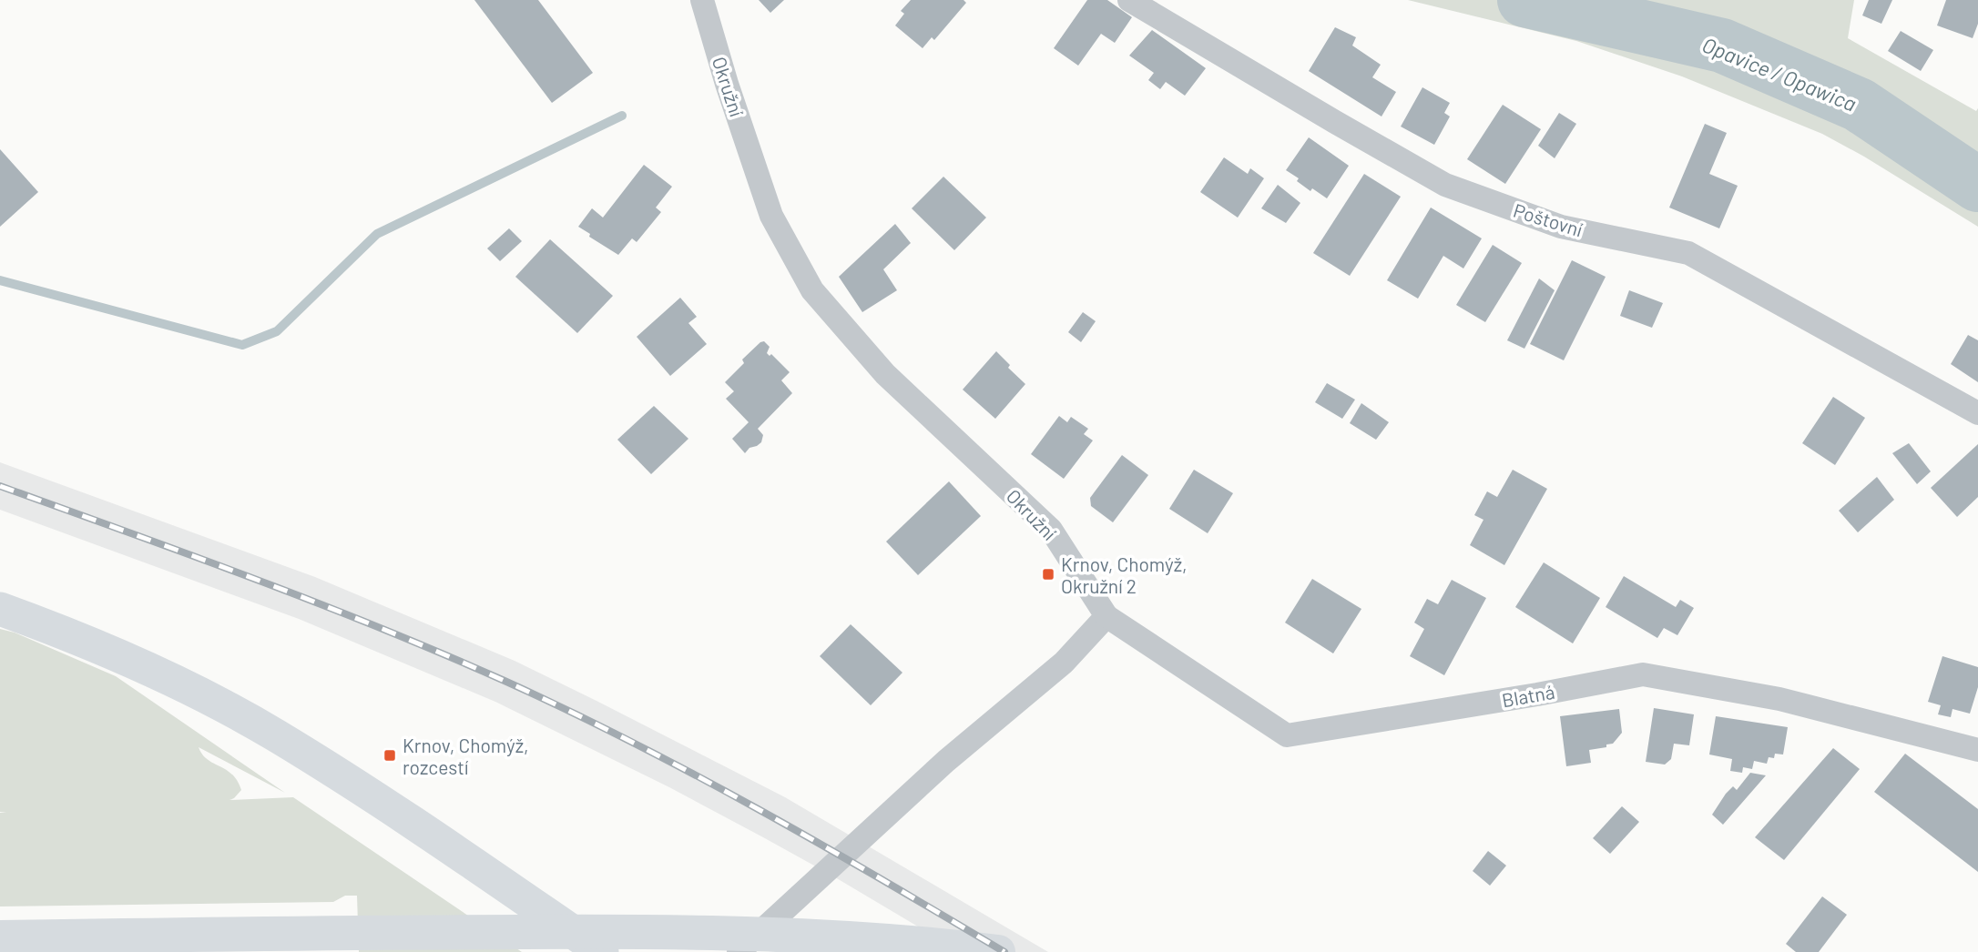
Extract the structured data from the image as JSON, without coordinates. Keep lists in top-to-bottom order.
{
  "streets": {
    "street": ["Okružní", "Poštovní", "Blatná"]
  },
  "crossings": [
    ["Okružní", "Blatná"]
  ],
  "water": ["Opavice / Opawica"],
  "places": {
    "transit": ["Krnov, Chomýž, Okružní 2", "Krnov, Chomýž, rozcestí"]
  }
}
